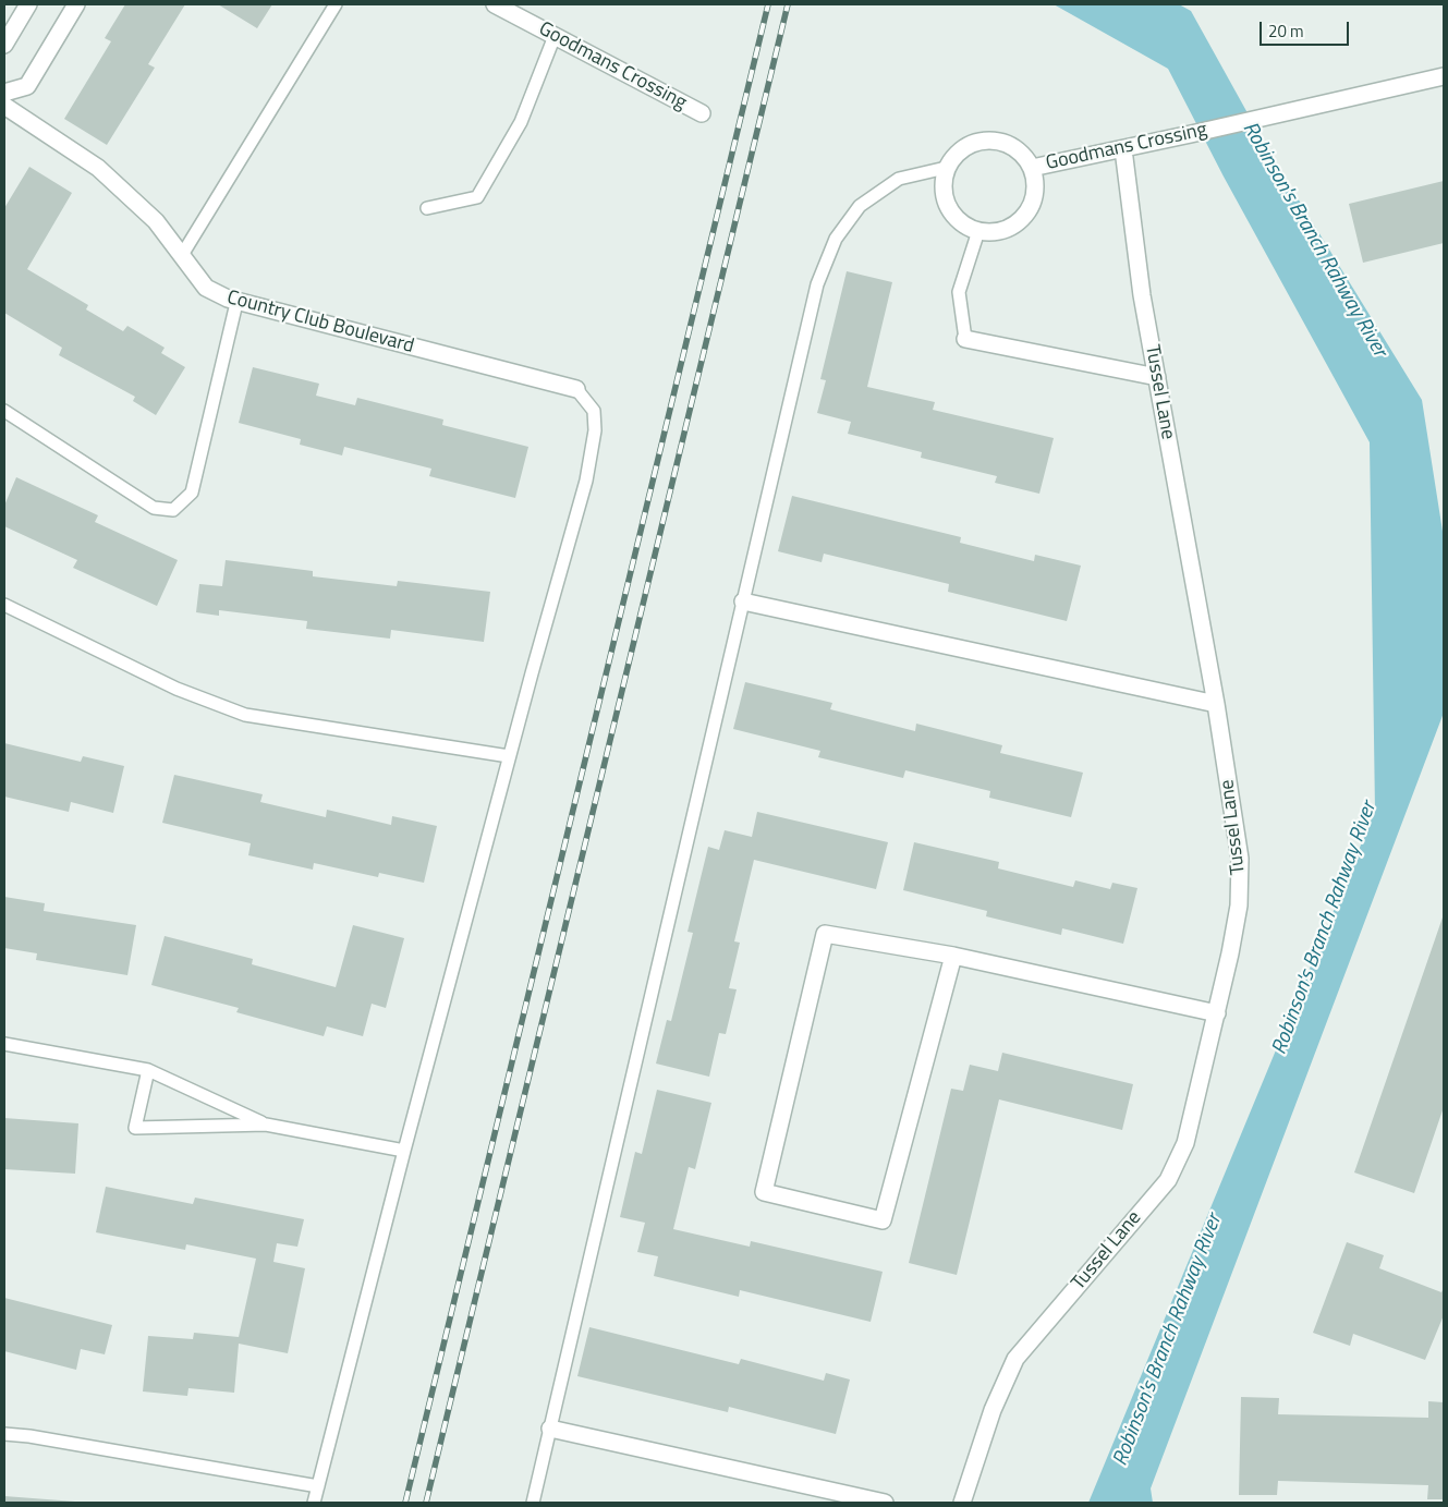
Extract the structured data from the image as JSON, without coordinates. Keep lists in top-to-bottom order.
{
  "streets": {
    "street": ["Goodmans Crossing", "Country Club Boulevard", "Tussel Lane"]
  },
  "crossings": [
    ["Goodmans Crossing", "Tussel Lane"]
  ],
  "water": ["Robinson's Branch Rahway River"],
  "scale_bar": "20 m"
}
